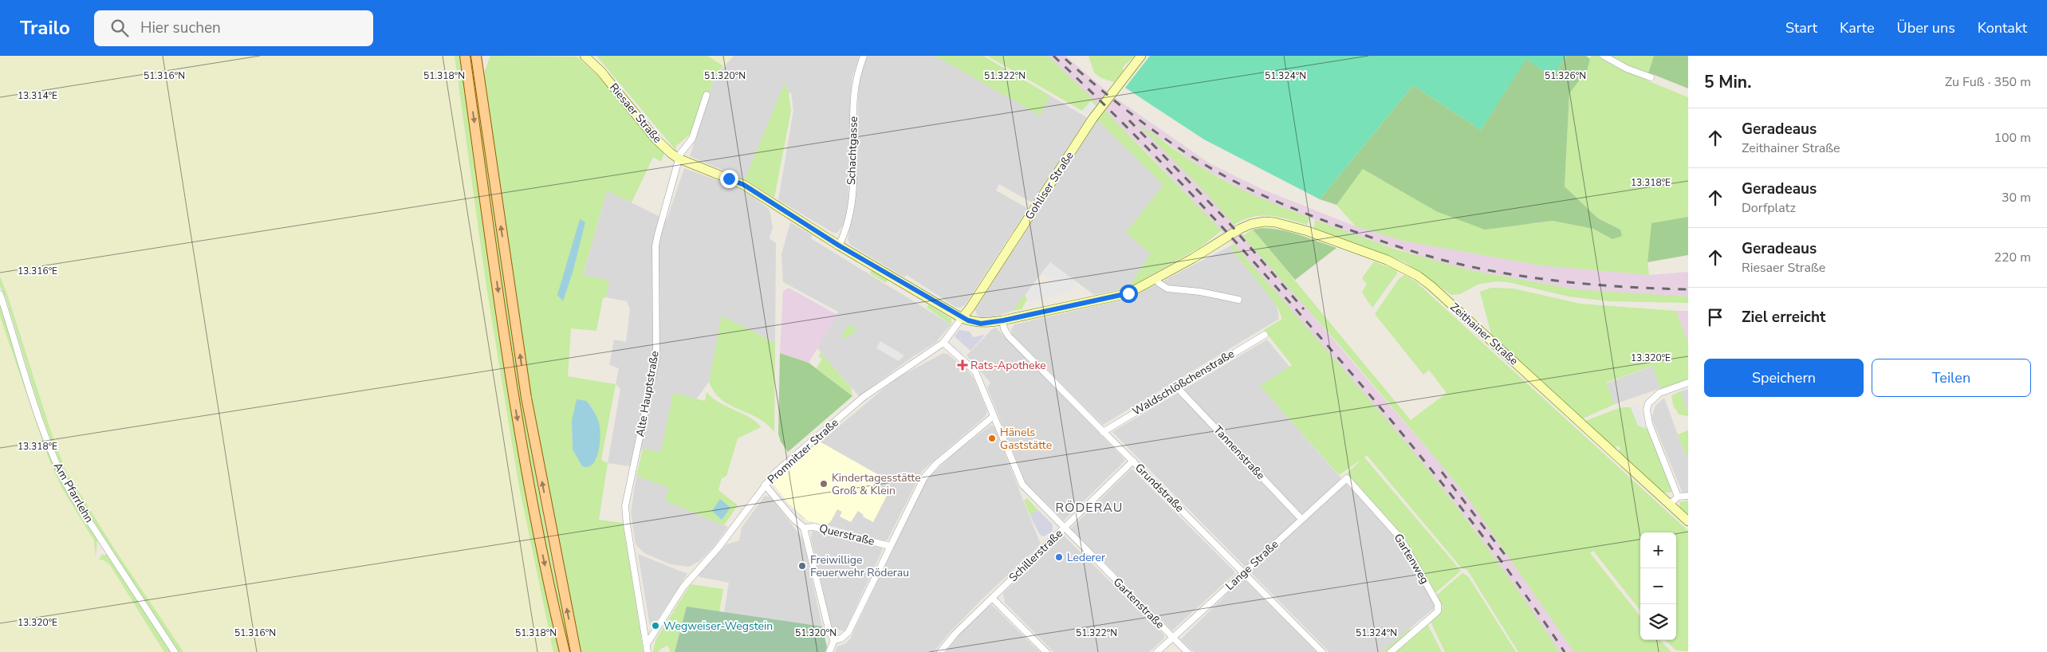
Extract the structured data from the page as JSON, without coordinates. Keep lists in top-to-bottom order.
{
  "streets": {
    "street": [
      "Riesaer Straße",
      "Schachtgasse",
      "Gohliser Straße",
      "Zeithainer Straße",
      "Waldschlößchenstraße",
      "Alte Hauptstraße",
      "Promnitzer Straße",
      "Tannenstraße",
      "Grundstraße",
      "Am Pfarrlehn",
      "Querstraße",
      "Schillerstraße",
      "Gartenweg",
      "Lange Straße",
      "Gartenstraße"
    ]
  },
  "crossings": [
    ["Riesaer Straße", "Schachtgasse"],
    ["Riesaer Straße", "Gohliser Straße"],
    ["Riesaer Straße", "Alte Hauptstraße"],
    ["Riesaer Straße", "Promnitzer Straße"],
    ["Riesaer Straße", "Grundstraße"],
    ["Gohliser Straße", "Promnitzer Straße"],
    ["Waldschlößchenstraße", "Tannenstraße"],
    ["Waldschlößchenstraße", "Grundstraße"],
    ["Alte Hauptstraße", "Promnitzer Straße"],
    ["Promnitzer Straße", "Gartenstraße"],
    ["Tannenstraße", "Lange Straße"],
    ["Grundstraße", "Schillerstraße"],
    ["Grundstraße", "Lange Straße"],
    ["Schillerstraße", "Gartenstraße"],
    ["Gartenweg", "Lange Straße"],
    ["Lange Straße", "Gartenstraße"]
  ],
  "districts": ["RÖDERAU"],
  "places": {
    "health": ["Rats-Apotheke"],
    "other": [
      "Hänels Gaststätte",
      "Kindertagesstätte Groß & Klein",
      "Lederer",
      "Freiwillige Feuerwehr Röderau",
      "Wegweiser-Wegstein"
    ]
  },
  "page": {
    "header": "Trailo",
    "search": "Hier suchen",
    "nav": [
      "Start",
      "Karte",
      "Über uns",
      "Kontakt"
    ],
    "heading": ["5 Min.", "Zu Fuß · 350 m"],
    "list": [
      ["Geradeaus", "Zeithainer Straße", "100 m"],
      ["Geradeaus", "Dorfplatz", "30 m"],
      ["Geradeaus", "Riesaer Straße", "220 m"],
      "Ziel erreicht"
    ],
    "buttons": ["Speichern", "Teilen"],
    "map_buttons": ["+", "−"]
  },
  "coordinates": [
    "51.316°N",
    "51.318°N",
    "51.320°N",
    "51.322°N",
    "51.324°N",
    "51.326°N",
    "13.314°E",
    "13.318°E",
    "13.316°E",
    "13.320°E"
  ]
}
